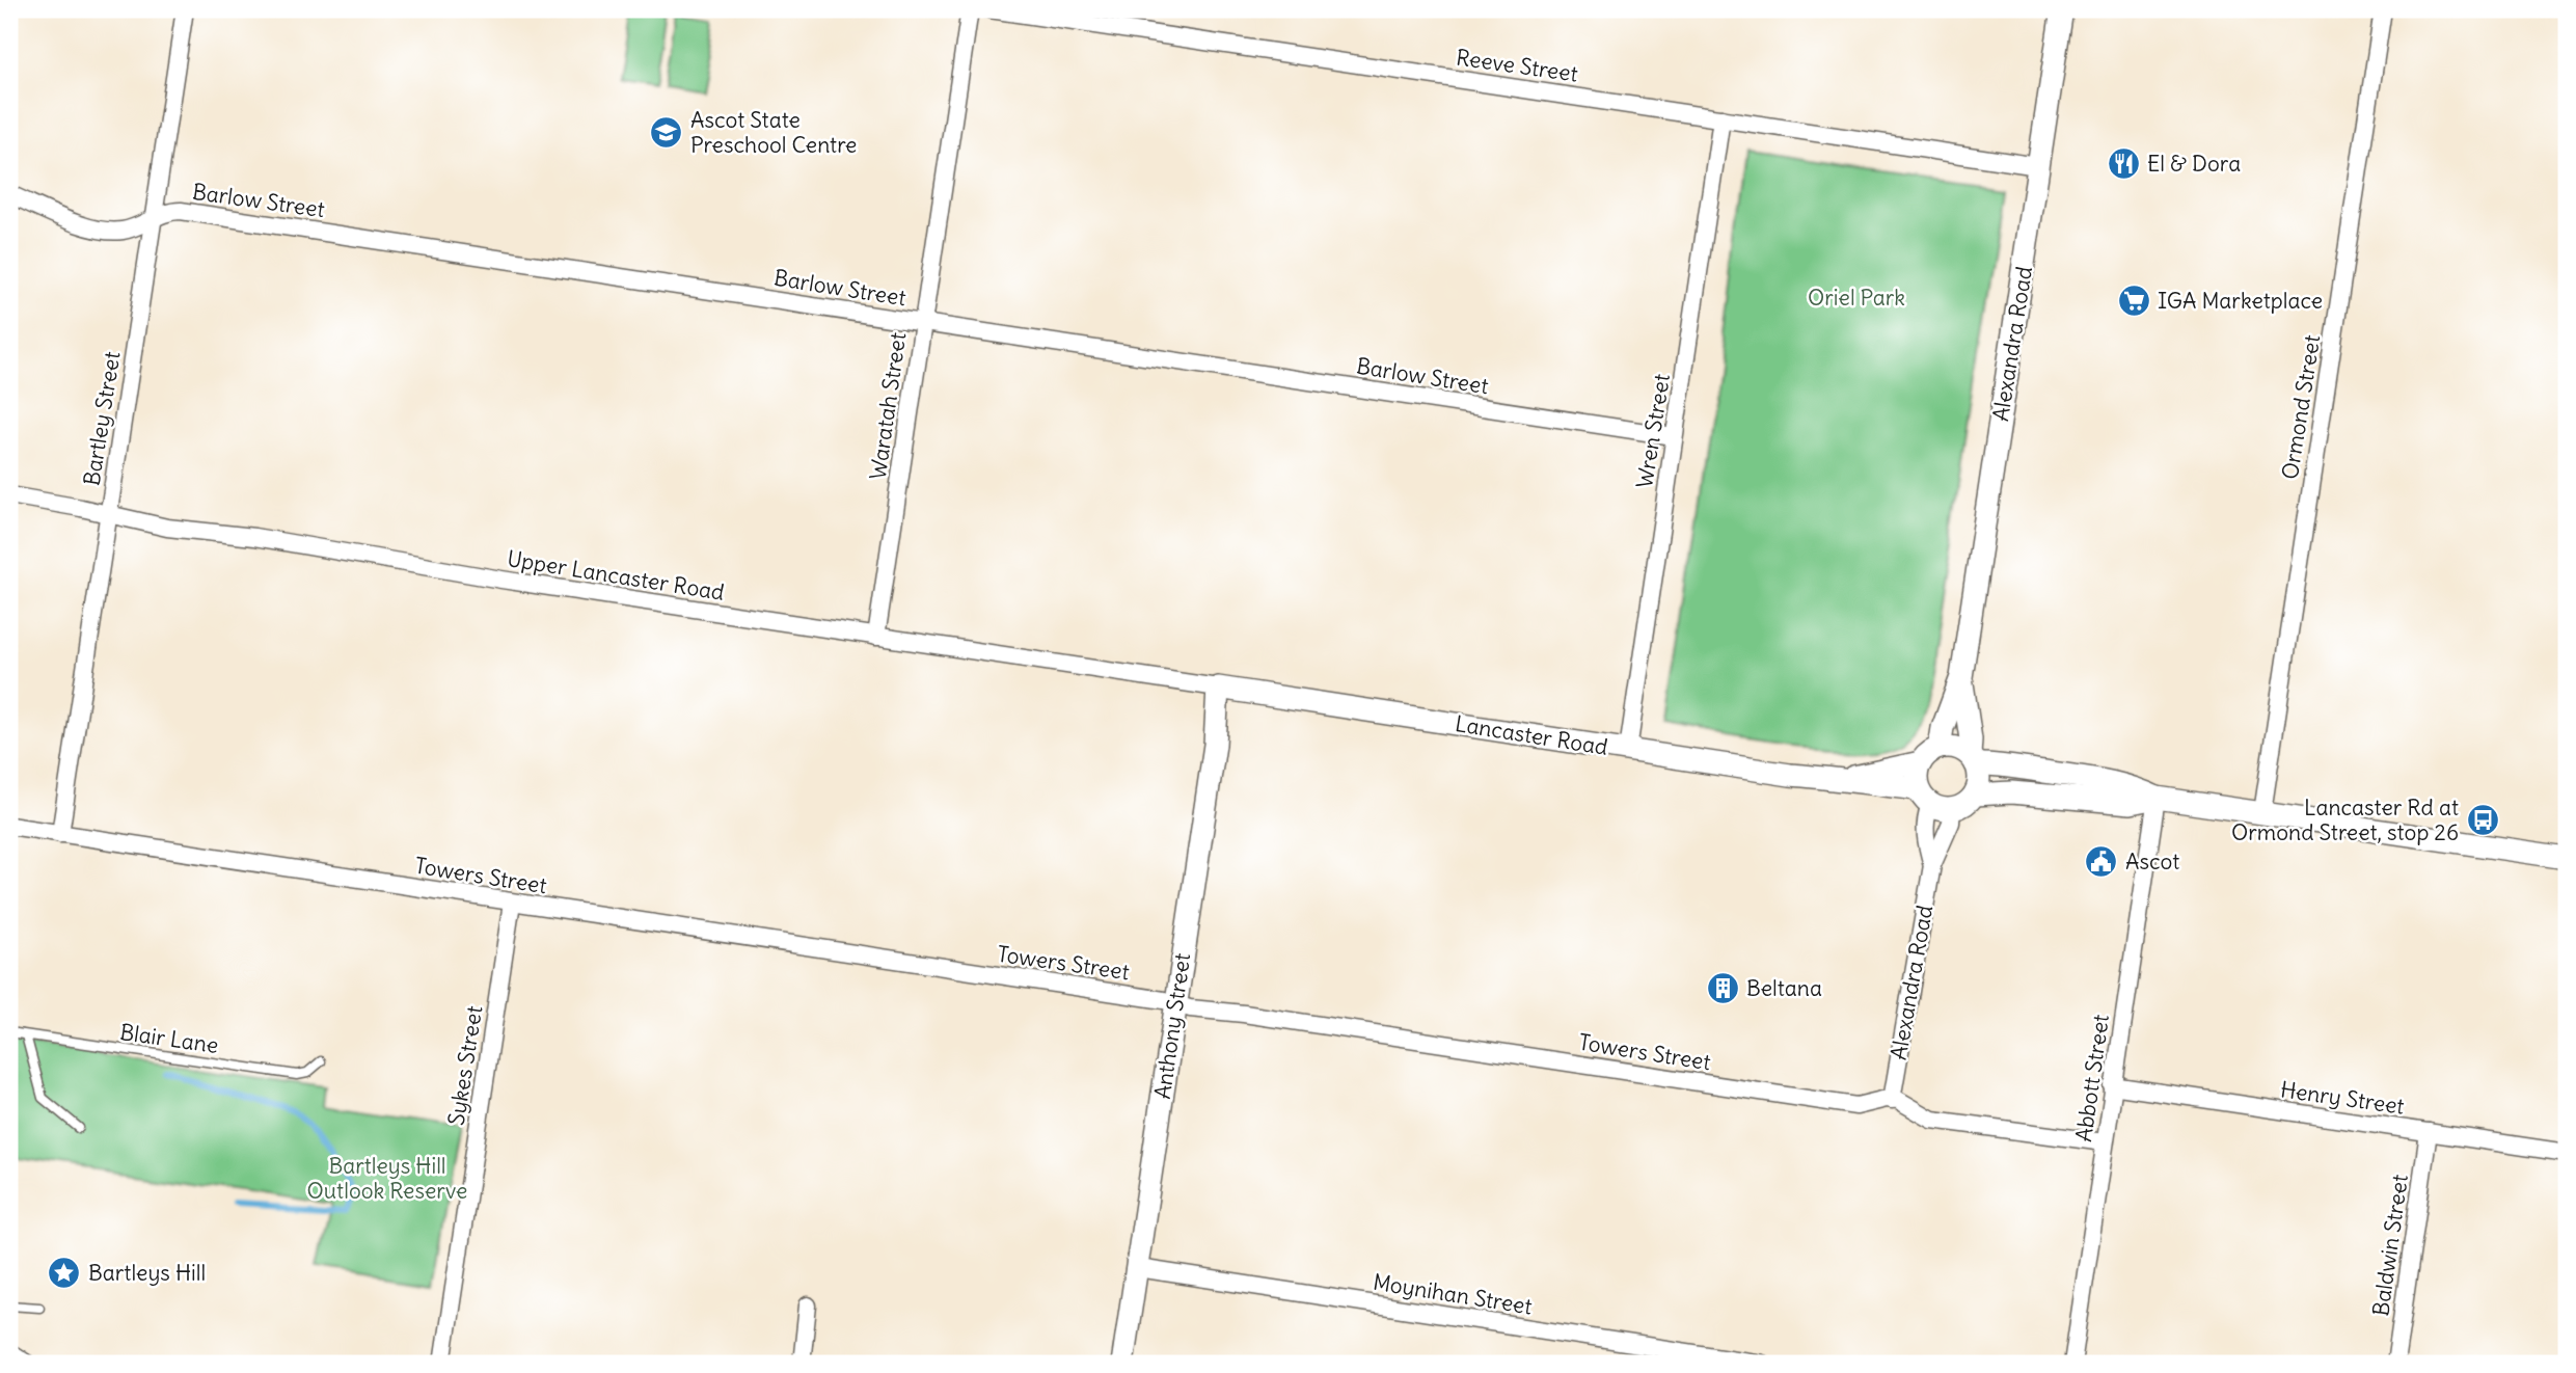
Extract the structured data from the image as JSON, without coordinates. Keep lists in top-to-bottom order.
{
  "streets": {
    "street": [
      "Reeve Street",
      "Barlow Street",
      "Alexandra Road",
      "Waratah Street",
      "Ormond Street",
      "Bartley Street",
      "Wren Street",
      "Upper Lancaster Road",
      "Lancaster Road",
      "Towers Street",
      "Anthony Street",
      "Sykes Street",
      "Abbott Street",
      "Henry Street",
      "Baldwin Street",
      "Moynihan Street"
    ],
    "lane": ["Blair Lane"]
  },
  "crossings": [
    ["Reeve Street", "Alexandra Road"],
    ["Reeve Street", "Wren Street"],
    ["Barlow Street", "Waratah Street"],
    ["Barlow Street", "Bartley Street"],
    ["Barlow Street", "Wren Street"],
    ["Alexandra Road", "Lancaster Road"],
    ["Alexandra Road", "Towers Street"],
    ["Waratah Street", "Upper Lancaster Road"],
    ["Bartley Street", "Upper Lancaster Road"],
    ["Bartley Street", "Towers Street"],
    ["Wren Street", "Lancaster Road"],
    ["Upper Lancaster Road", "Lancaster Road"],
    ["Upper Lancaster Road", "Anthony Street"],
    ["Lancaster Road", "Anthony Street"],
    ["Towers Street", "Anthony Street"],
    ["Towers Street", "Sykes Street"],
    ["Anthony Street", "Moynihan Street"],
    ["Abbott Street", "Henry Street"],
    ["Henry Street", "Baldwin Street"]
  ],
  "parks": ["Oriel Park", "Bartleys Hill Outlook Reserve"],
  "places": {
    "school or university": ["Ascot State Preschool Centre"],
    "restaurant": ["El & Dora"],
    "supermarket": ["IGA Marketplace"],
    "bus stop": ["Lancaster Rd at Ormond Street, stop 26"],
    "public building": ["Ascot"],
    "building": ["Beltana"],
    "place": ["Bartleys Hill"]
  }
}
